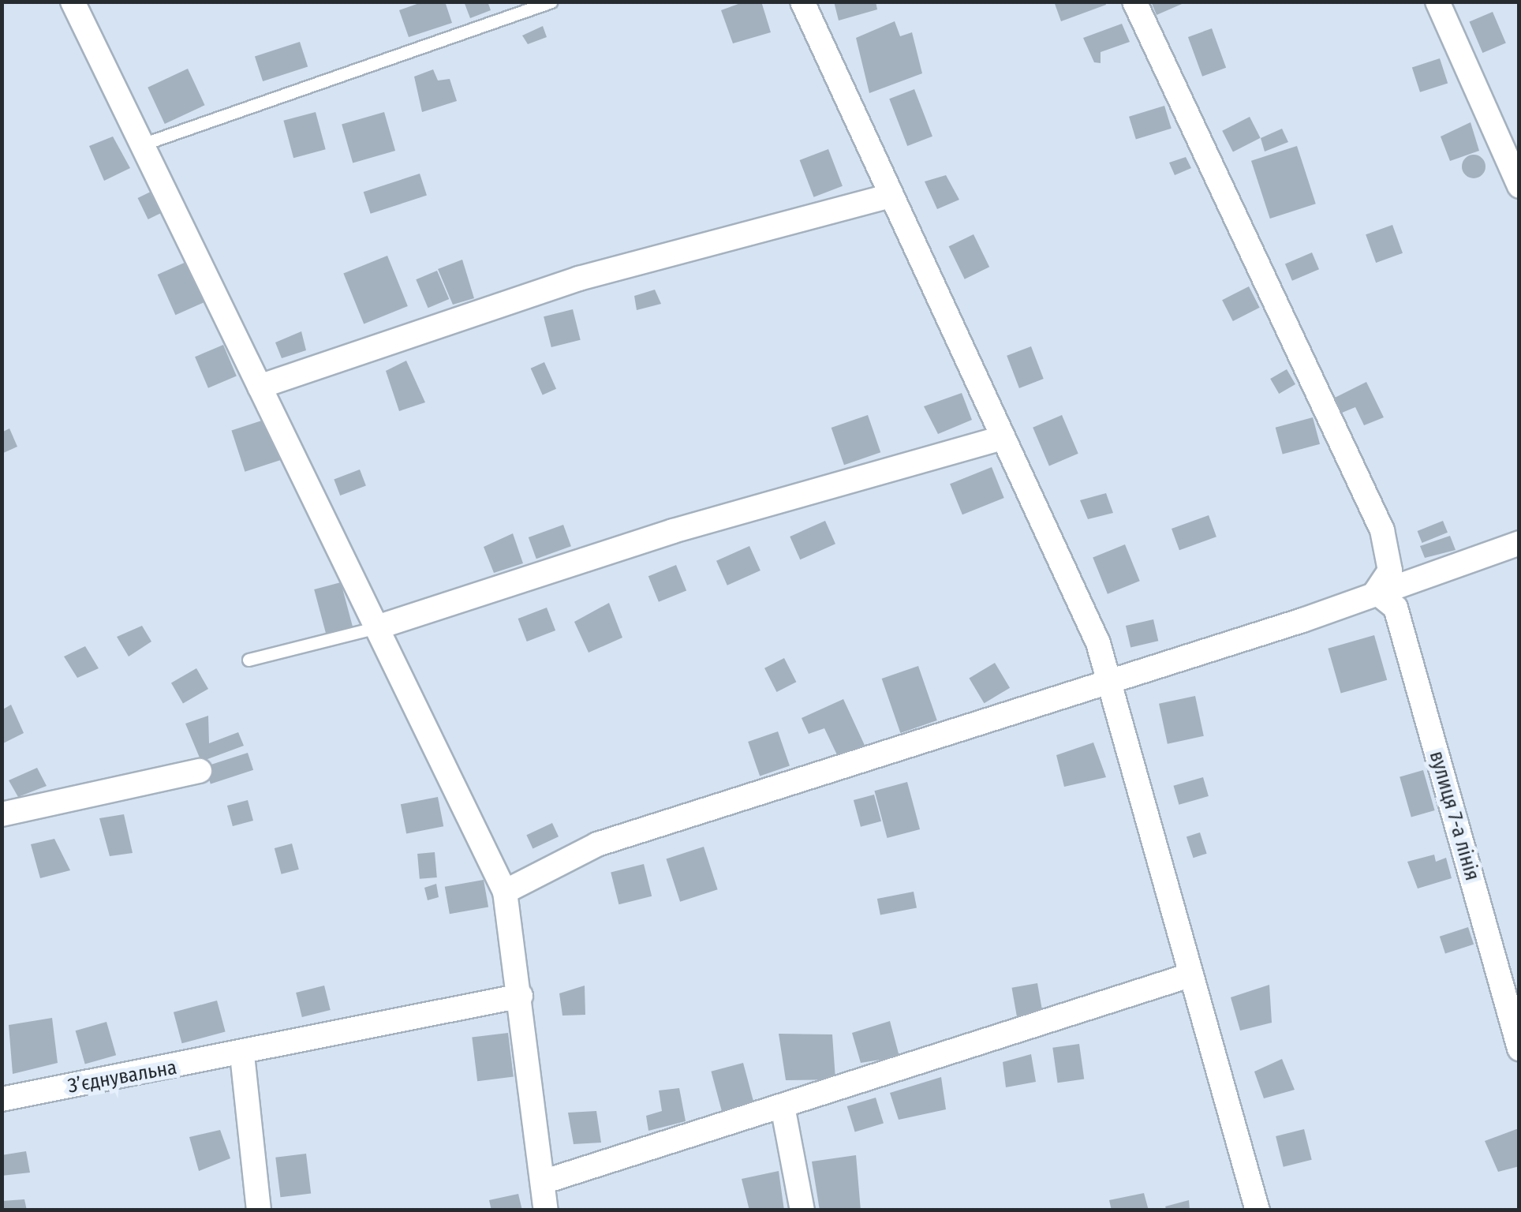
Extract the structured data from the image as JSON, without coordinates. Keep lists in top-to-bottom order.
{
  "streets": {
    "street": ["вулиця 7-а лінія", "Зʼєднувальна"]
  }
}
